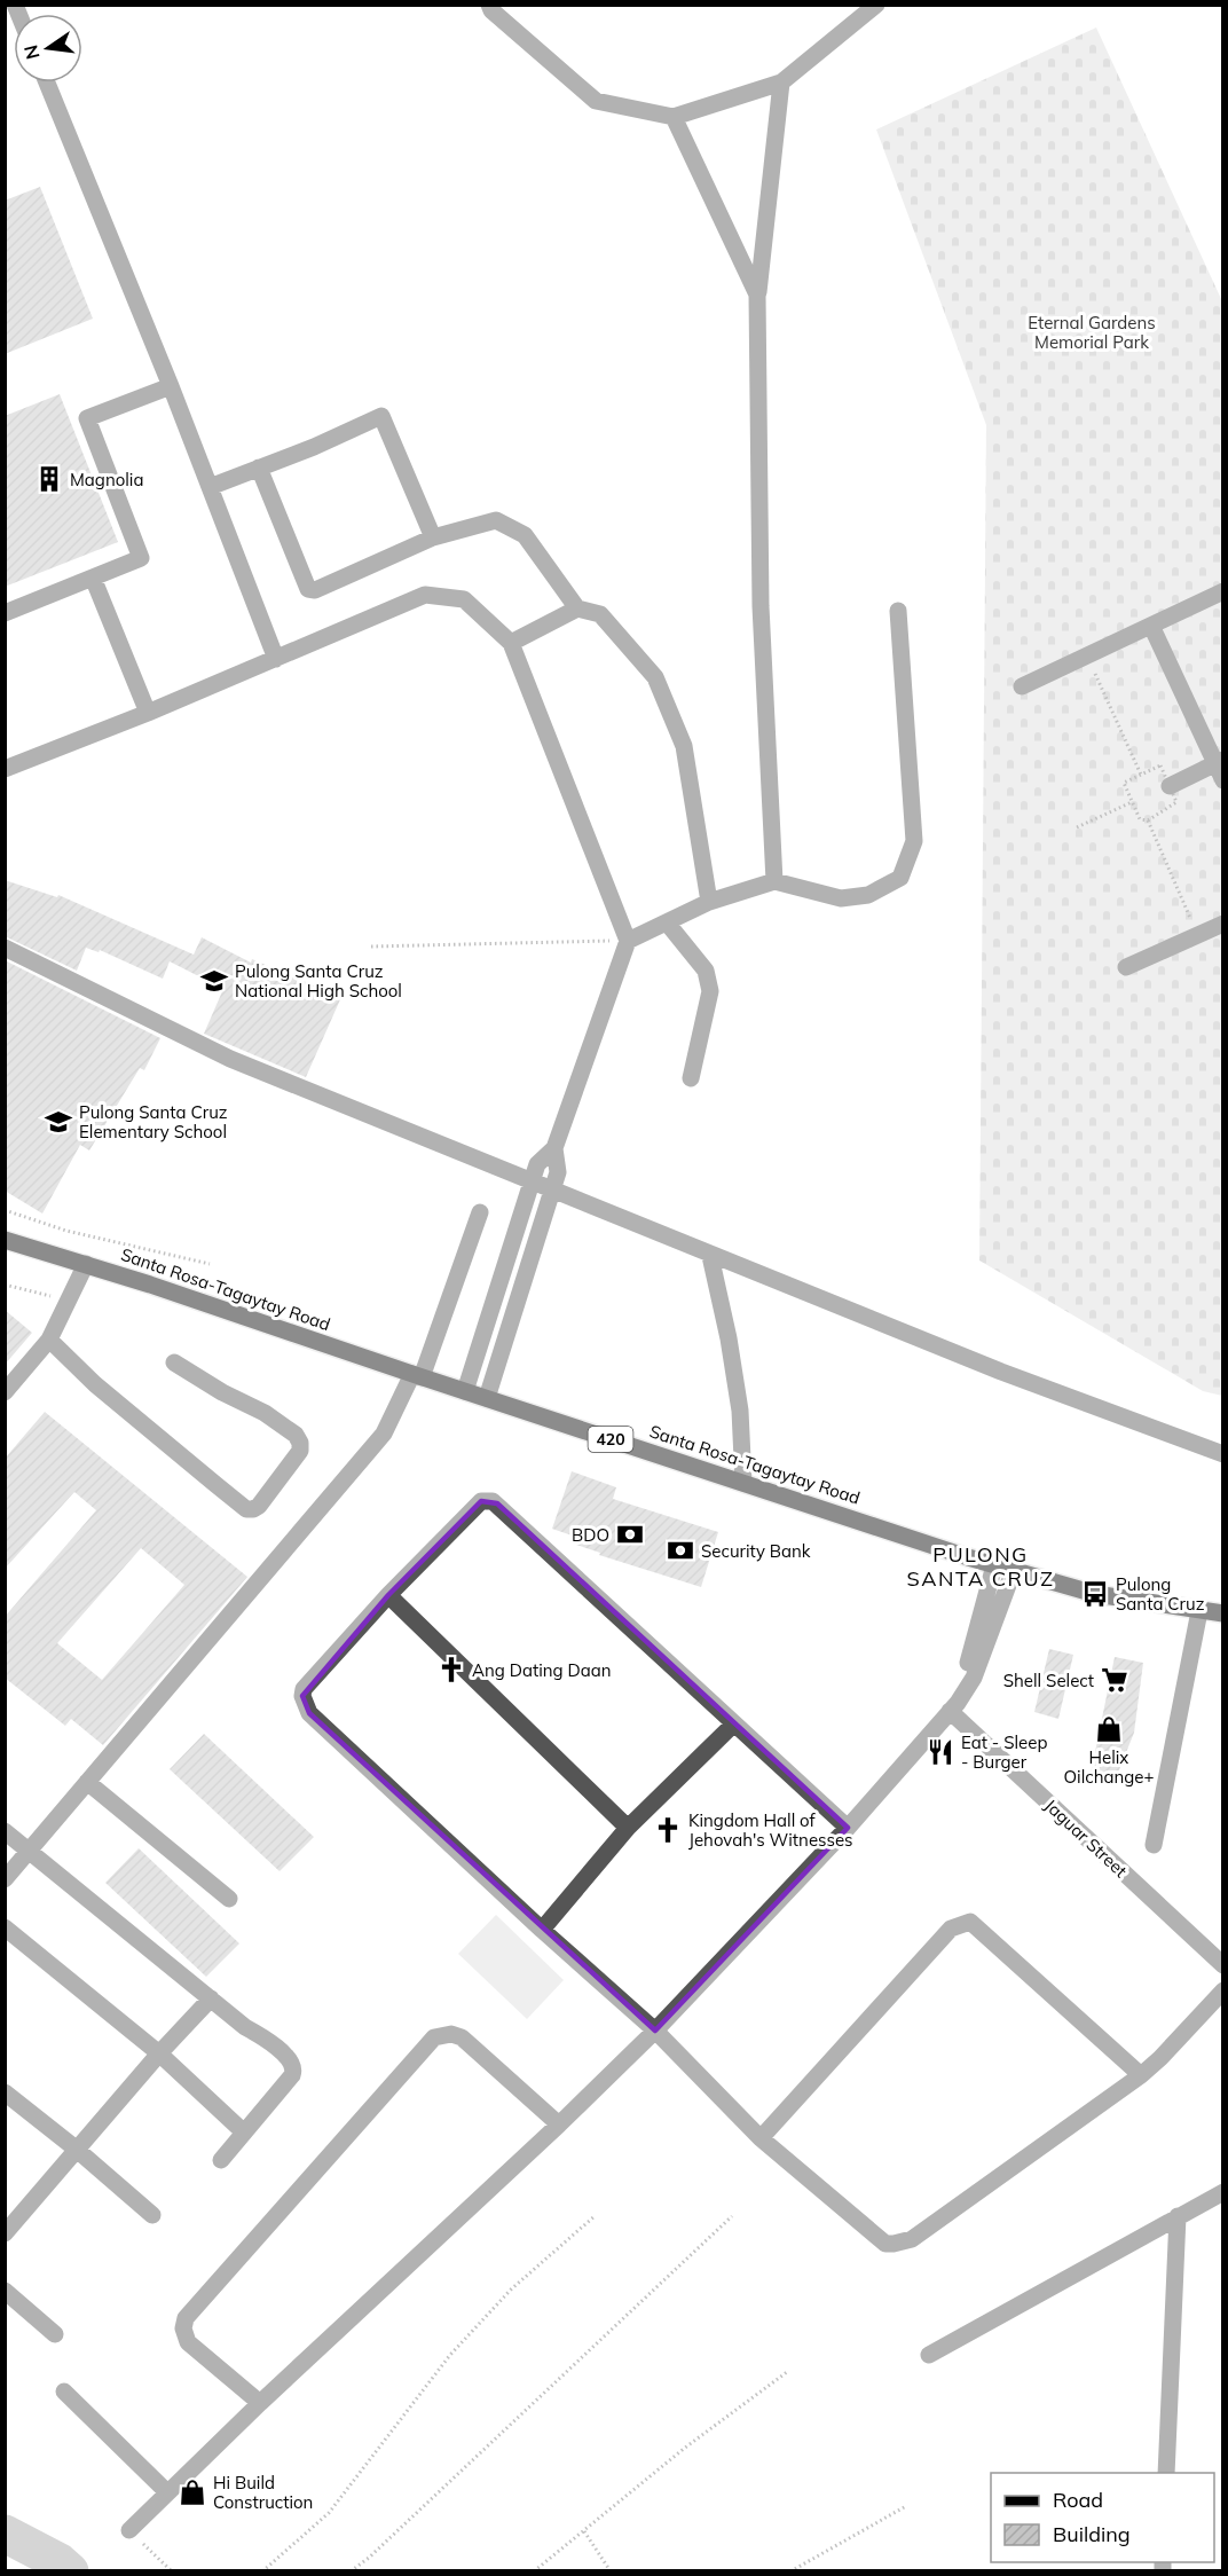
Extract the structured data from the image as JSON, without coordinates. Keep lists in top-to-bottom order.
{
  "streets": {
    "main road": ["Santa Rosa-Tagaytay Road", "420"],
    "street": ["Jaguar Street"]
  },
  "districts": ["PULONG SANTA CRUZ"],
  "parks": ["Eternal Gardens Memorial Park"],
  "places": {
    "building": ["Magnolia"],
    "school or university": ["Pulong Santa Cruz National High School", "Pulong Santa Cruz Elementary School"],
    "bank": ["BDO", "Security Bank"],
    "bus stop": ["Pulong Santa Cruz"],
    "church": ["Ang Dating Daan", "Kingdom Hall of Jehovah's Witnesses"],
    "supermarket": ["Shell Select"],
    "shop": ["Helix Oilchange+", "Hi Build Construction"],
    "restaurant": ["Eat - Sleep - Burger"]
  },
  "legend": ["Road", "Building"],
  "north": "left"
}
